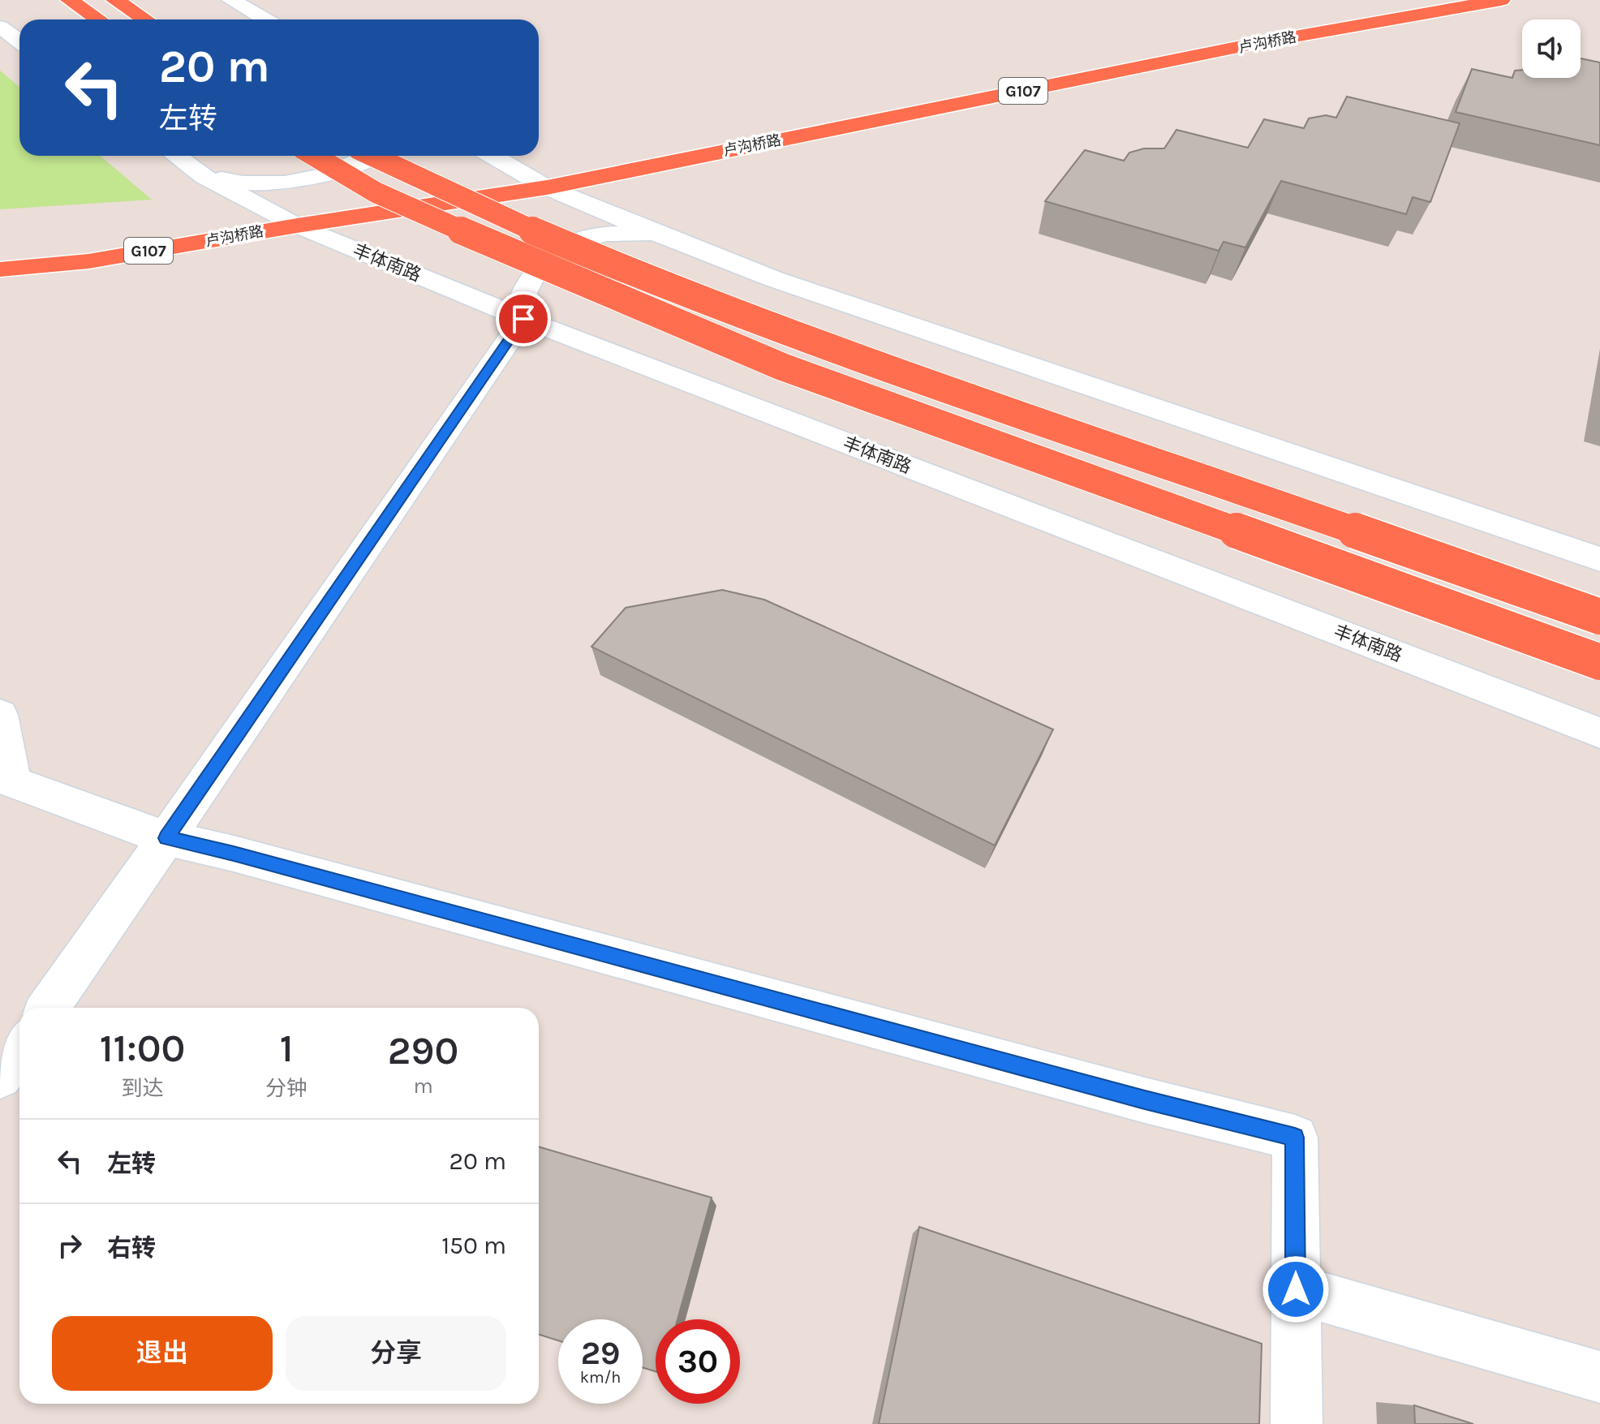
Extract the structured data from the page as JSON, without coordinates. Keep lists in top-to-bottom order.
{
  "streets": {
    "highway": ["卢沟桥路", "G107"],
    "street": ["丰体南路"]
  },
  "crossings": [
    ["卢沟桥路", "丰体南路"]
  ],
  "page": {
    "turn": ["20 m", "左转"],
    "eta": [
      "11:00",
      "到达",
      "1",
      "分钟",
      "290",
      "m"
    ],
    "list": [
      {
        "name": "左转",
        "value": "20 m"
      },
      {
        "name": "右转",
        "value": "150 m"
      }
    ],
    "buttons": ["退出", "分享"],
    "speed": "29 km/h",
    "limit": "30"
  }
}
